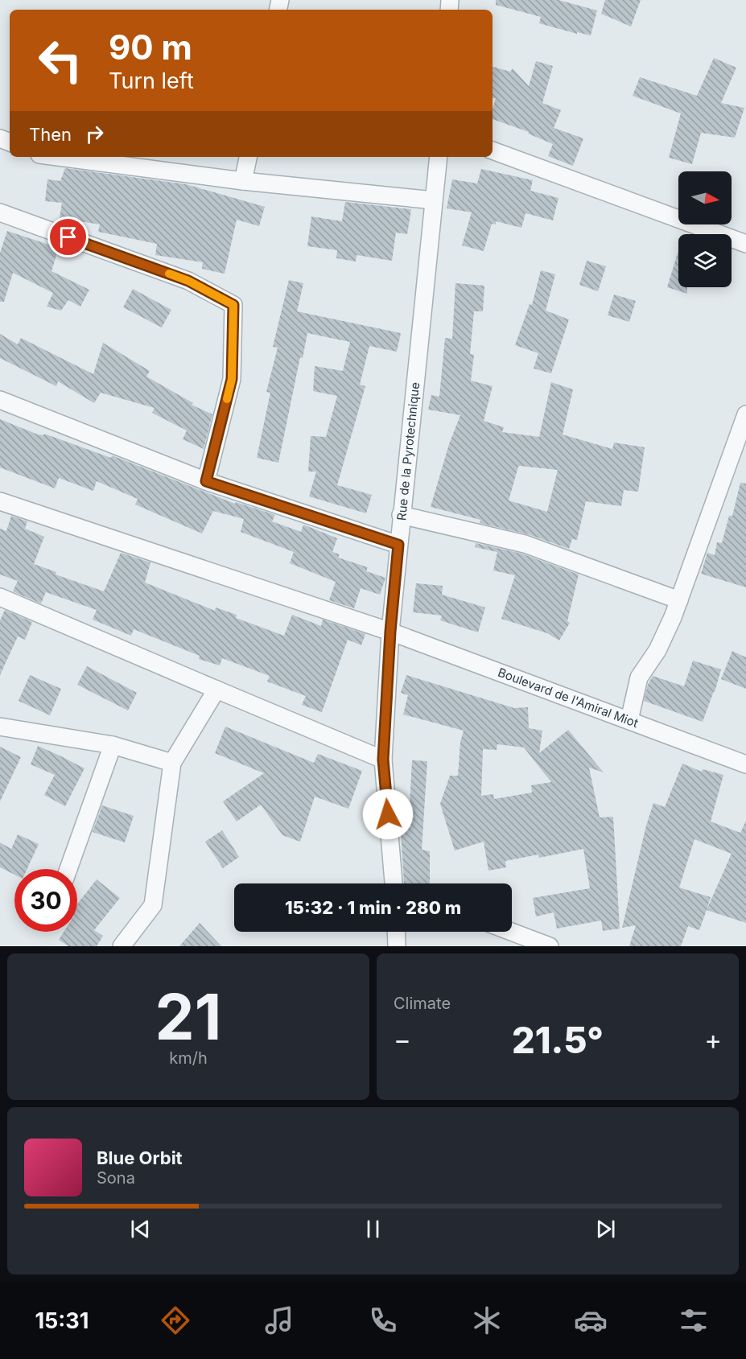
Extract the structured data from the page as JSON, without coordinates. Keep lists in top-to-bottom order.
{
  "streets": {
    "street": ["Rue de la Pyrotechnique", "Boulevard de l'Amiral Miot"]
  },
  "crossings": [
    ["Rue de la Pyrotechnique", "Boulevard de l'Amiral Miot"]
  ],
  "north": "right",
  "page": {
    "turn": ["90 m", "Turn left"],
    "then": "Then",
    "limit": "30",
    "trip": "15:32 · 1 min · 280 m",
    "tile": [
      ["21", "km/h"],
      "Climate"
    ],
    "heat": ["−", "21.5°", "+"],
    "song": ["Blue Orbit", "Sona"],
    "tabs": "15:31"
  }
}
